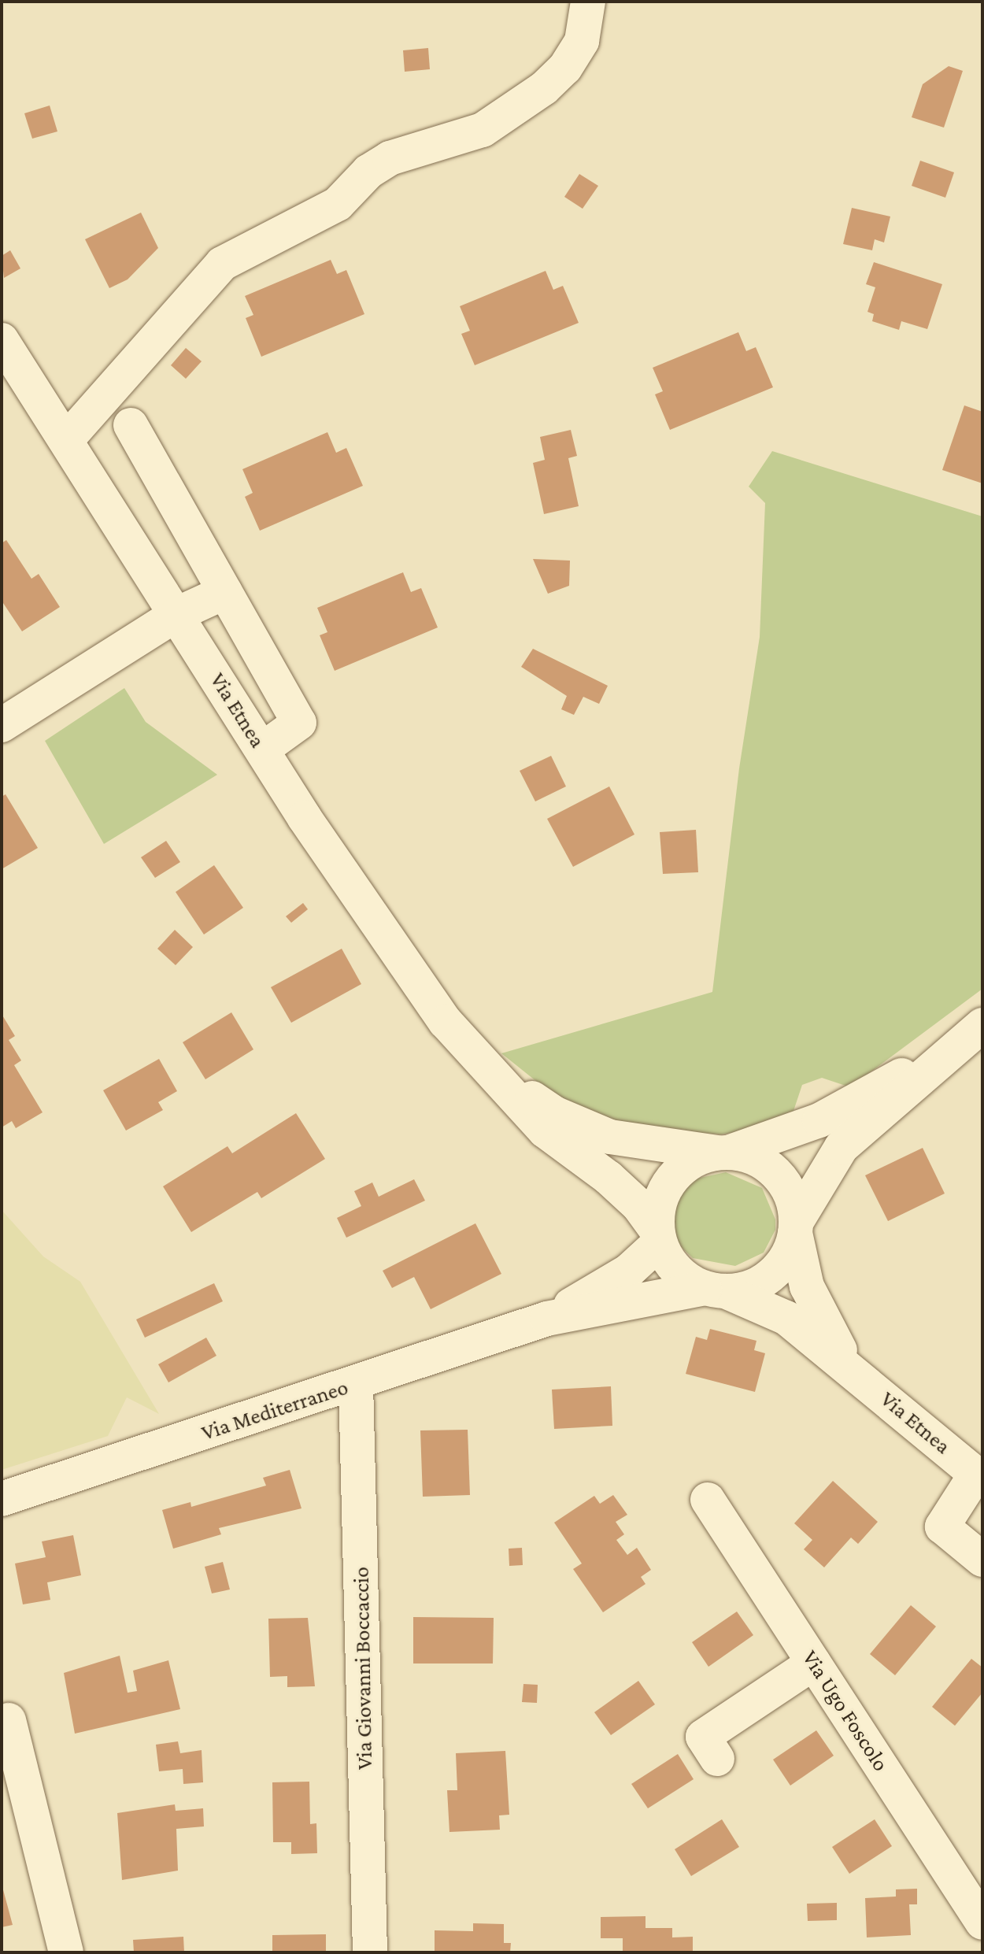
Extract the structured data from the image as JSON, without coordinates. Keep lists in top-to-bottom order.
{
  "streets": {
    "street": [
      "Via Etnea",
      "Via Mediterraneo",
      "Via Giovanni Boccaccio",
      "Via Ugo Foscolo"
    ]
  },
  "crossings": [
    ["Via Mediterraneo", "Via Giovanni Boccaccio"]
  ]
}
